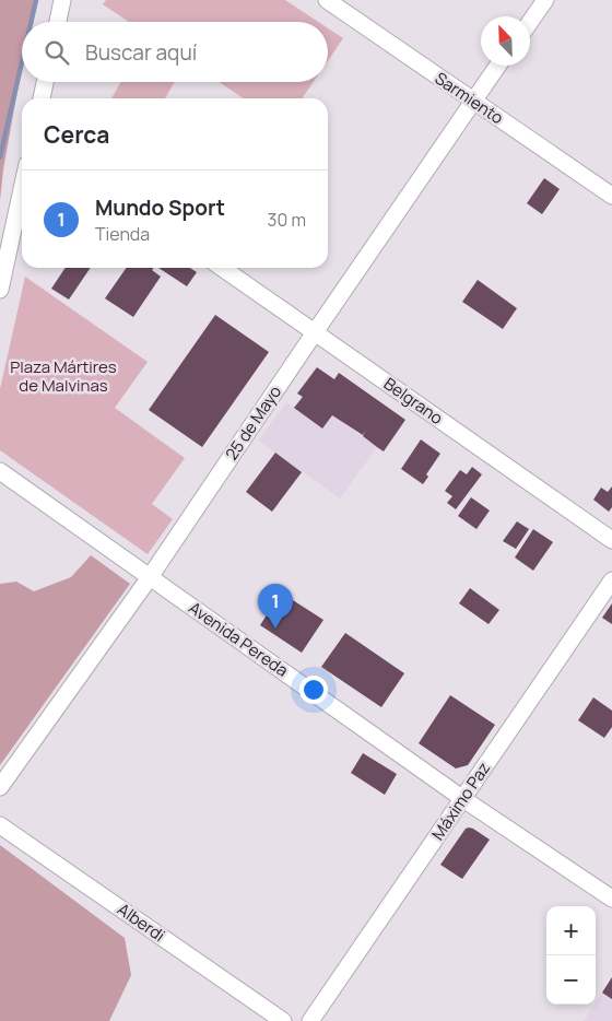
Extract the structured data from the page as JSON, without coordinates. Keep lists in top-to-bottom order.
{
  "streets": {
    "street": [
      "Sarmiento",
      "Belgrano",
      "25 de Mayo",
      "Avenida Pereda",
      "Máximo Paz",
      "Alberdi"
    ]
  },
  "crossings": [
    ["Sarmiento", "25 de Mayo"],
    ["Belgrano", "25 de Mayo"],
    ["25 de Mayo", "Avenida Pereda"],
    ["Avenida Pereda", "Máximo Paz"]
  ],
  "parks": ["Plaza Mártires de Malvinas"],
  "north": "top left",
  "page": {
    "search": "Buscar aquí",
    "heading": "Cerca",
    "list": [
      {
        "mark": "1",
        "name": "Mundo Sport",
        "note": "Tienda",
        "value": "30 m"
      }
    ],
    "pins": "1",
    "map_buttons": ["+", "−"]
  }
}
